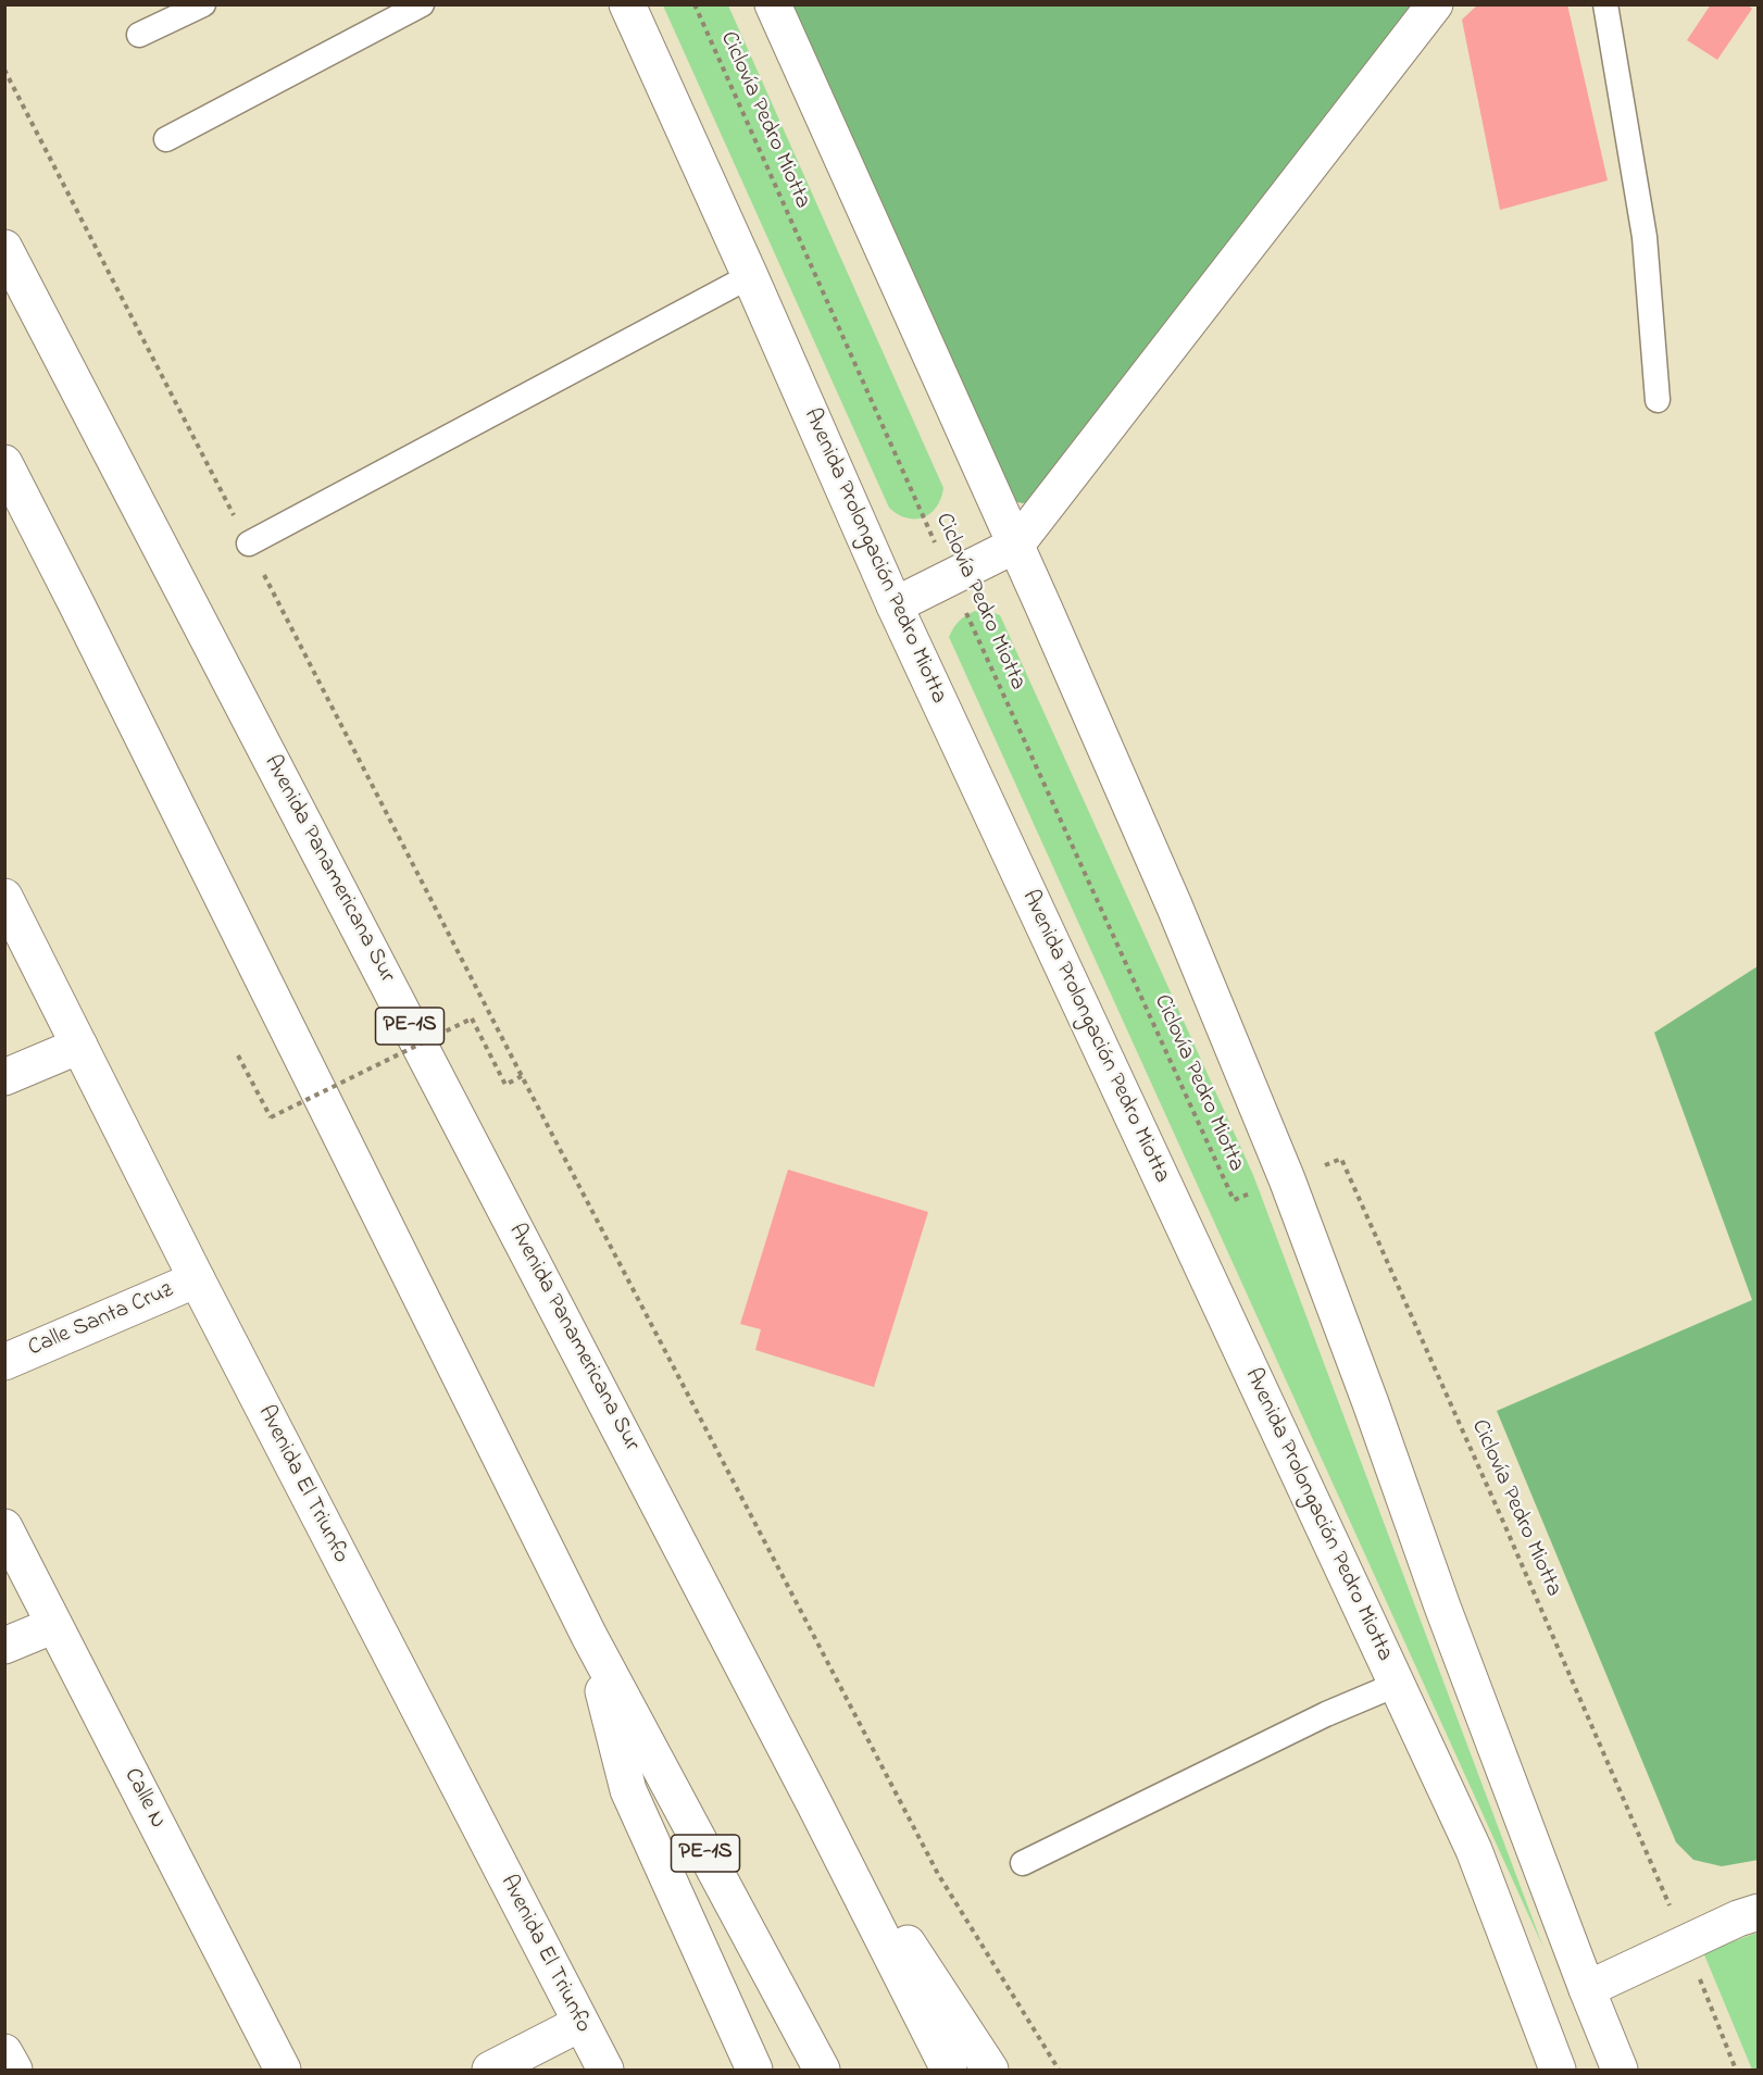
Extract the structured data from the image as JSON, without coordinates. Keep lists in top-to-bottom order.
{
  "streets": {
    "main road": [
      "Avenida Prolongación Pedro Miotta",
      "Avenida Panamericana Sur",
      "PE-1S",
      "Calle Santa Cruz",
      "Avenida El Triunfo",
      "Calle N"
    ],
    "path": ["Ciclovía Pedro Miotta"]
  },
  "crossings": [
    ["Avenida Panamericana Sur", "PE-1S"],
    ["Calle Santa Cruz", "Avenida El Triunfo"]
  ]
}
